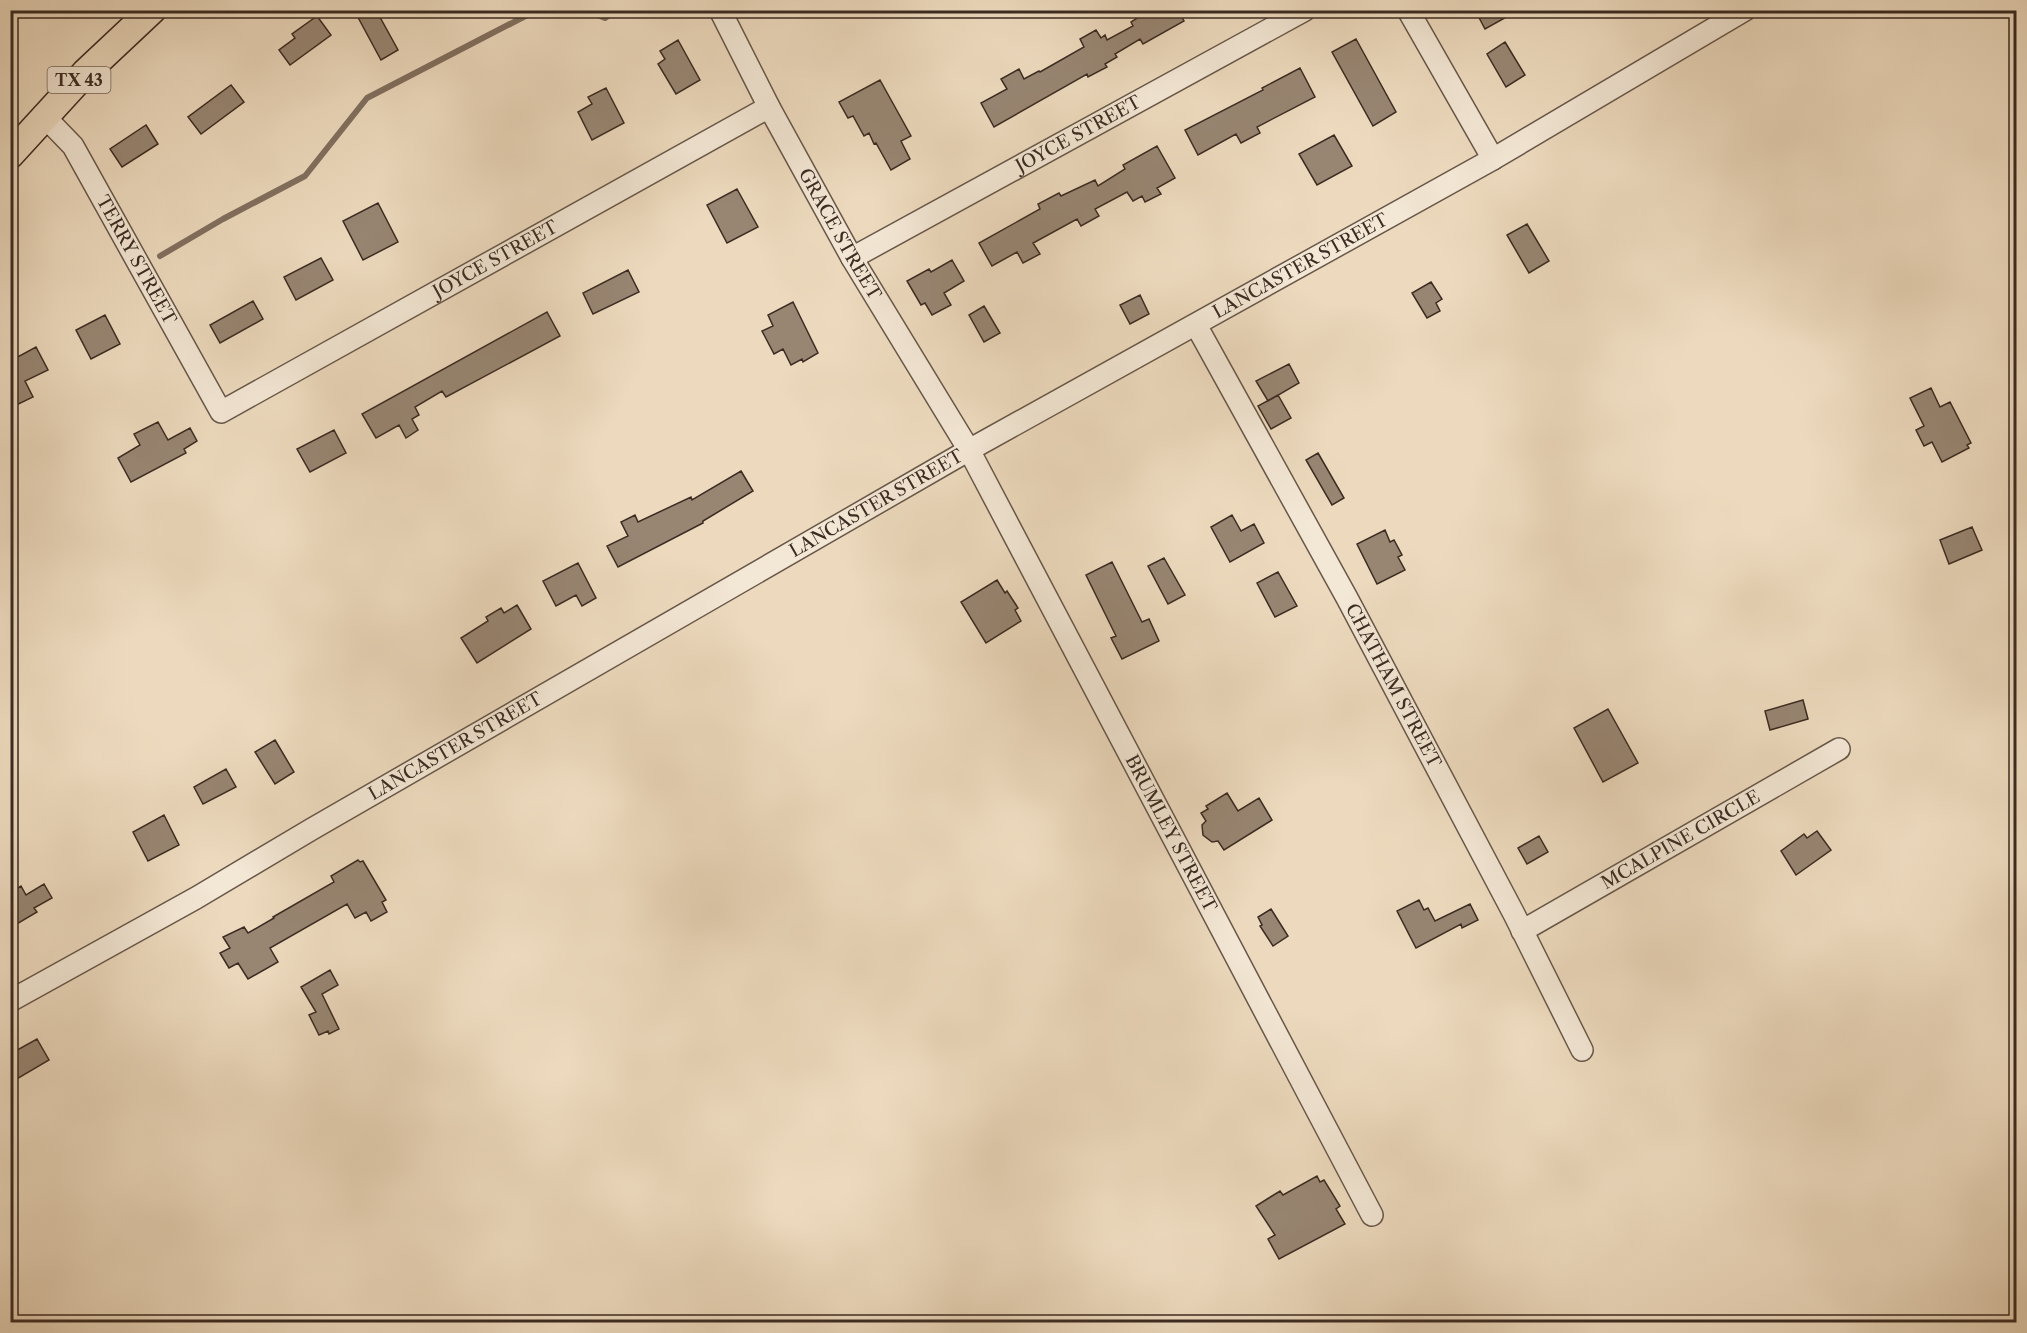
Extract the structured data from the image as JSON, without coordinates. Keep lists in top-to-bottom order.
{
  "streets": {
    "main road": ["TX 43"],
    "street": [
      "JOYCE STREET",
      "GRACE STREET",
      "TERRY STREET",
      "LANCASTER STREET",
      "CHATHAM STREET",
      "BRUMLEY STREET",
      "MCALPINE CIRCLE"
    ]
  },
  "crossings": [
    ["TX 43", "TERRY STREET"],
    ["JOYCE STREET", "GRACE STREET"],
    ["JOYCE STREET", "TERRY STREET"],
    ["GRACE STREET", "LANCASTER STREET"],
    ["GRACE STREET", "BRUMLEY STREET"],
    ["LANCASTER STREET", "CHATHAM STREET"],
    ["LANCASTER STREET", "BRUMLEY STREET"],
    ["CHATHAM STREET", "MCALPINE CIRCLE"]
  ]
}
